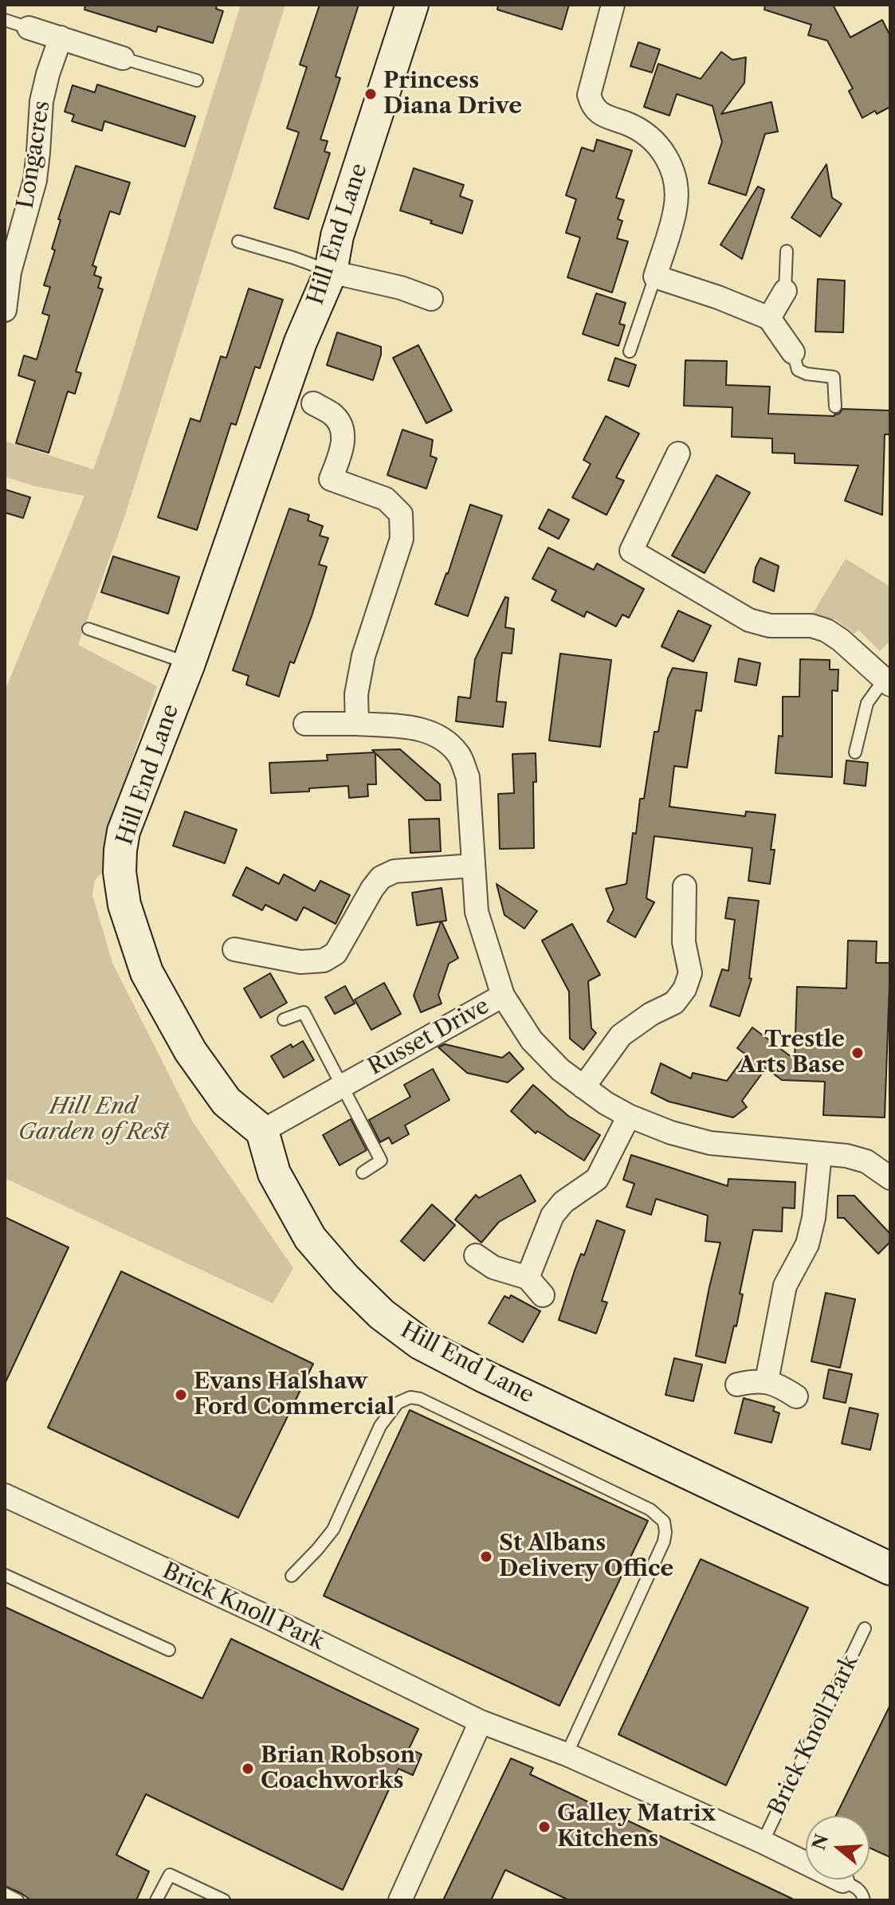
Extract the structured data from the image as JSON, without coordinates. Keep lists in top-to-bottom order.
{
  "streets": {
    "street": [
      "Longacres",
      "Hill End Lane",
      "Russet Drive",
      "Brick Knoll Park"
    ]
  },
  "crossings": [
    ["Hill End Lane", "Russet Drive"]
  ],
  "parks": ["Hill End Garden of Rest"],
  "places": [
    "Princess Diana Drive",
    "Trestle Arts Base",
    "Evans Halshaw Ford Commercial",
    "St Albans Delivery Office",
    "Brian Robson Coachworks",
    "Galley Matrix Kitchens"
  ],
  "north": "left"
}
